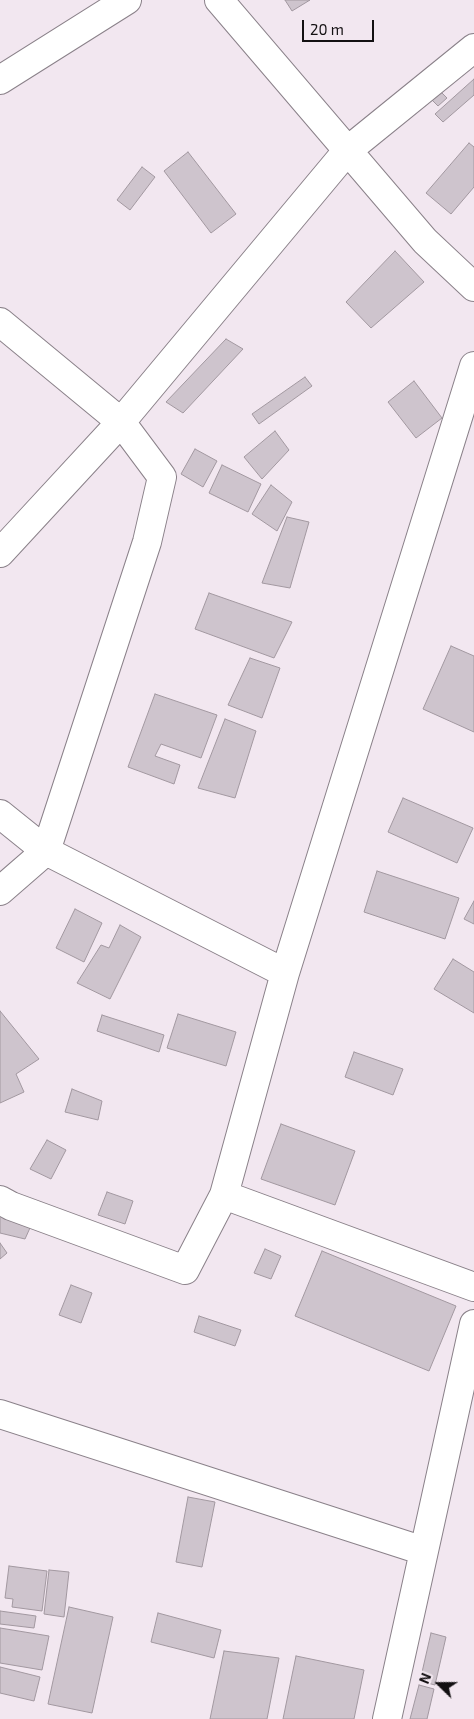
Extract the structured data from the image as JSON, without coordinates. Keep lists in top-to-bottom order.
{
  "scale_bar": "20 m",
  "north": "left"
}
